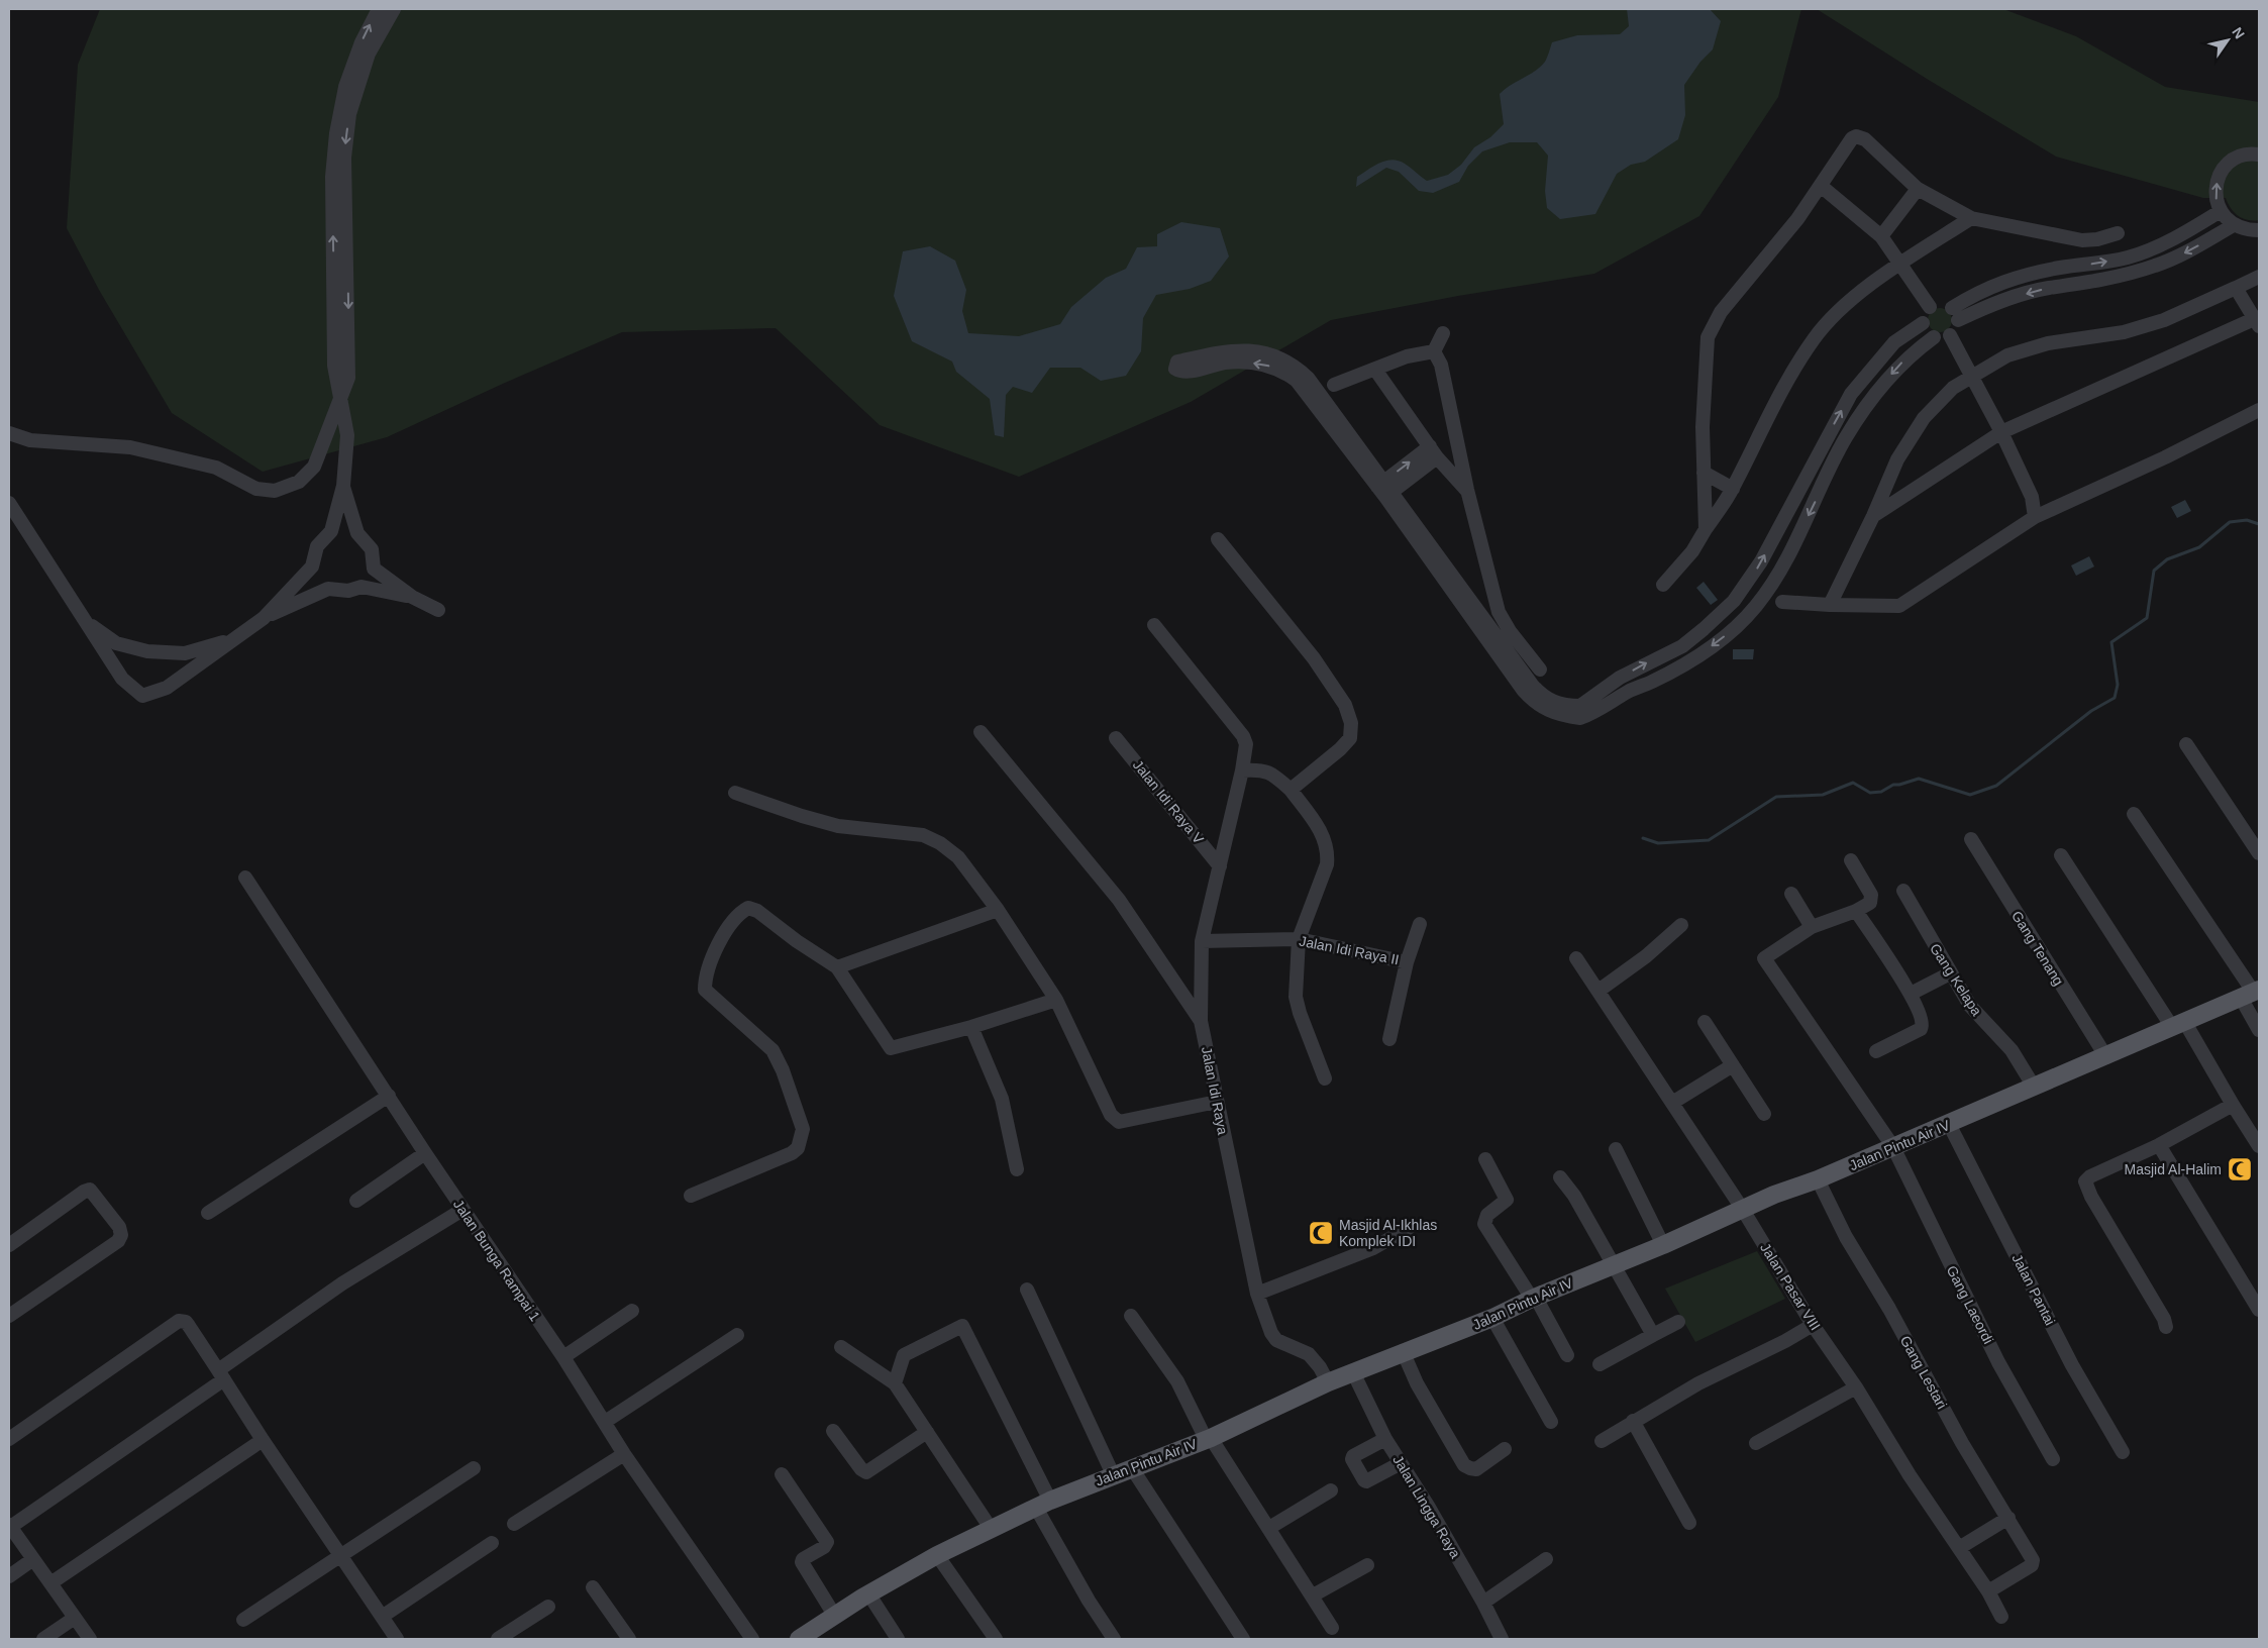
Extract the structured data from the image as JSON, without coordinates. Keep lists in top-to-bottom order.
{
  "streets": {
    "main road": ["Jalan Pintu Air IV"],
    "street": [
      "Jalan Idi Raya V",
      "Gang Tenang",
      "Jalan Idi Raya II",
      "Gang Kelapa",
      "Jalan Idi Raya",
      "Jalan Bunga Rampai 1",
      "Jalan Pasar VIII",
      "Jalan Pantai",
      "Gang Laeordi",
      "Gang Lestari",
      "Jalan Lingga Raya"
    ]
  },
  "crossings": [
    ["Jalan Idi Raya V", "Jalan Idi Raya"],
    ["Gang Tenang", "Jalan Pintu Air IV"],
    ["Jalan Idi Raya II", "Jalan Idi Raya"],
    ["Gang Kelapa", "Jalan Pintu Air IV"],
    ["Jalan Idi Raya", "Jalan Pintu Air IV"],
    ["Jalan Pintu Air IV", "Jalan Pasar VIII"],
    ["Jalan Pintu Air IV", "Jalan Pantai"],
    ["Jalan Pintu Air IV", "Gang Laeordi"],
    ["Jalan Pintu Air IV", "Gang Lestari"],
    ["Jalan Pintu Air IV", "Jalan Lingga Raya"],
    ["Jalan Pasar VIII", "Gang Lestari"]
  ],
  "places": {
    "mosque": ["Masjid Al-Halim", "Masjid Al-Ikhlas Komplek IDI"]
  },
  "north": "top right"
}
